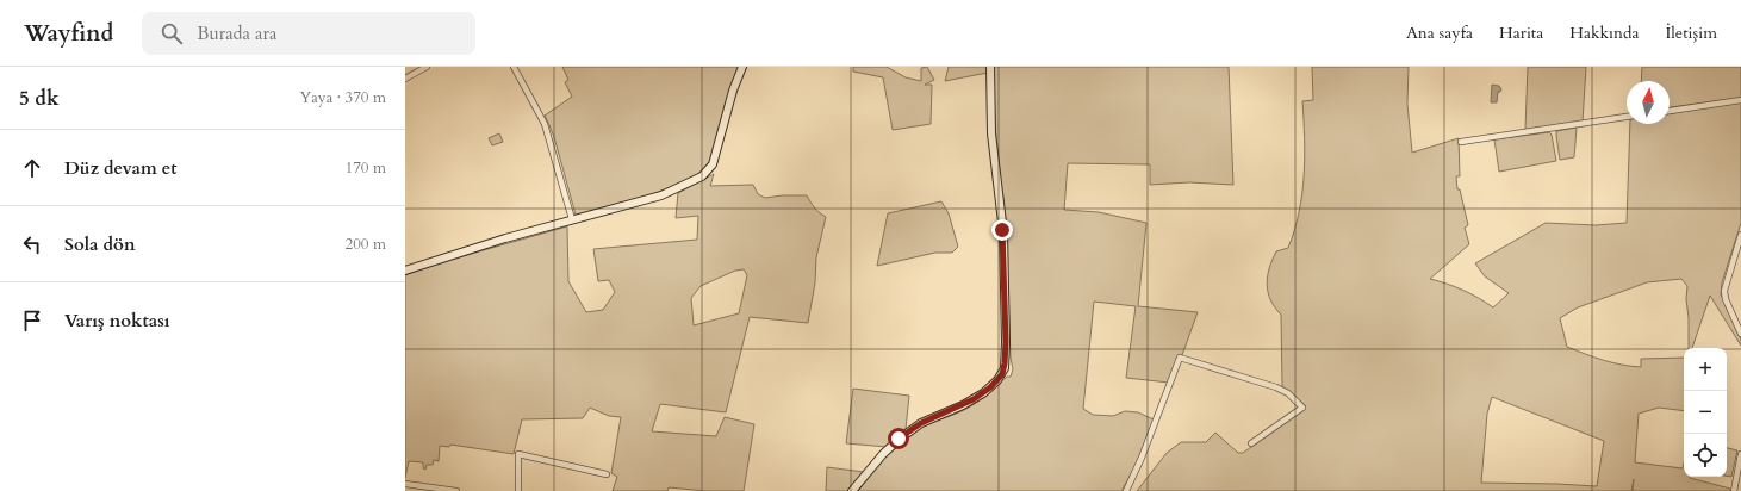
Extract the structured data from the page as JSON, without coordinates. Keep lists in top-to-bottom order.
{
  "north": "top",
  "page": {
    "header": "Wayfind",
    "search": "Burada ara",
    "nav": [
      "Ana sayfa",
      "Harita",
      "Hakkında",
      "İletişim"
    ],
    "heading": ["5 dk", "Yaya · 370 m"],
    "list": [
      ["Düz devam et", "170 m"],
      ["Sola dön", "200 m"],
      "Varış noktası"
    ],
    "map_buttons": ["+", "−"]
  }
}
